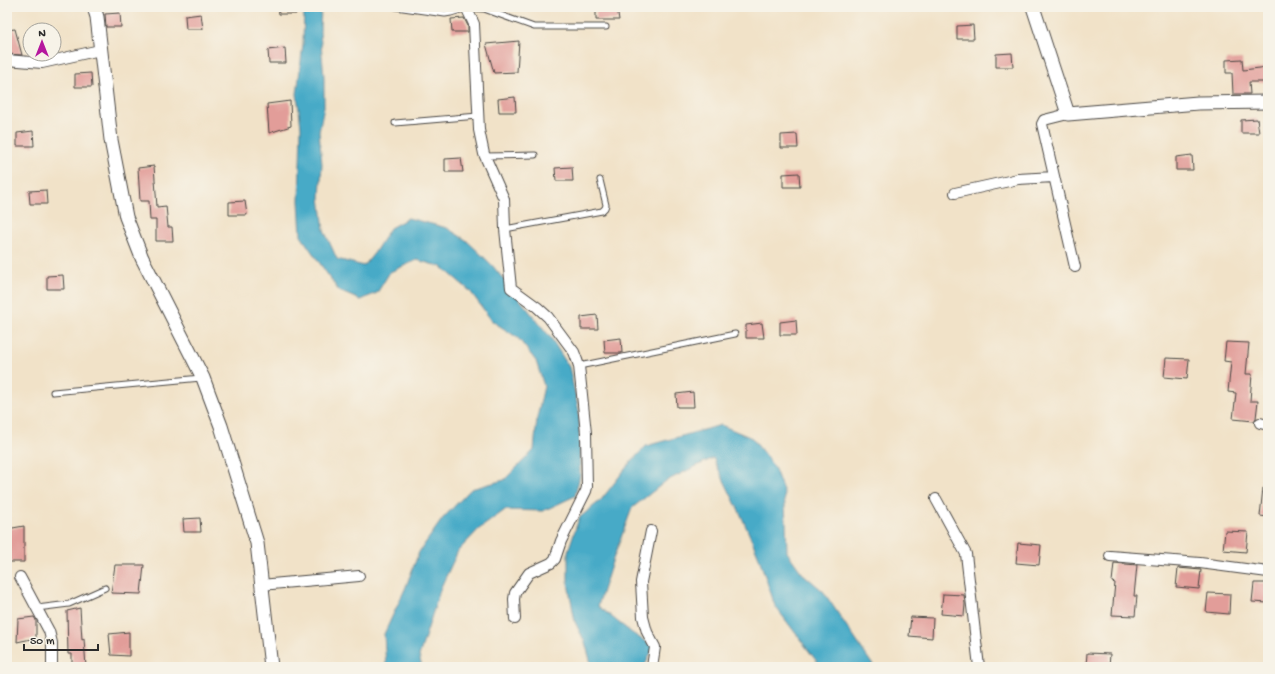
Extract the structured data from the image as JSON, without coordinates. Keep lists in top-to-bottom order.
{
  "scale_bar": "50 m",
  "north": "top"
}
